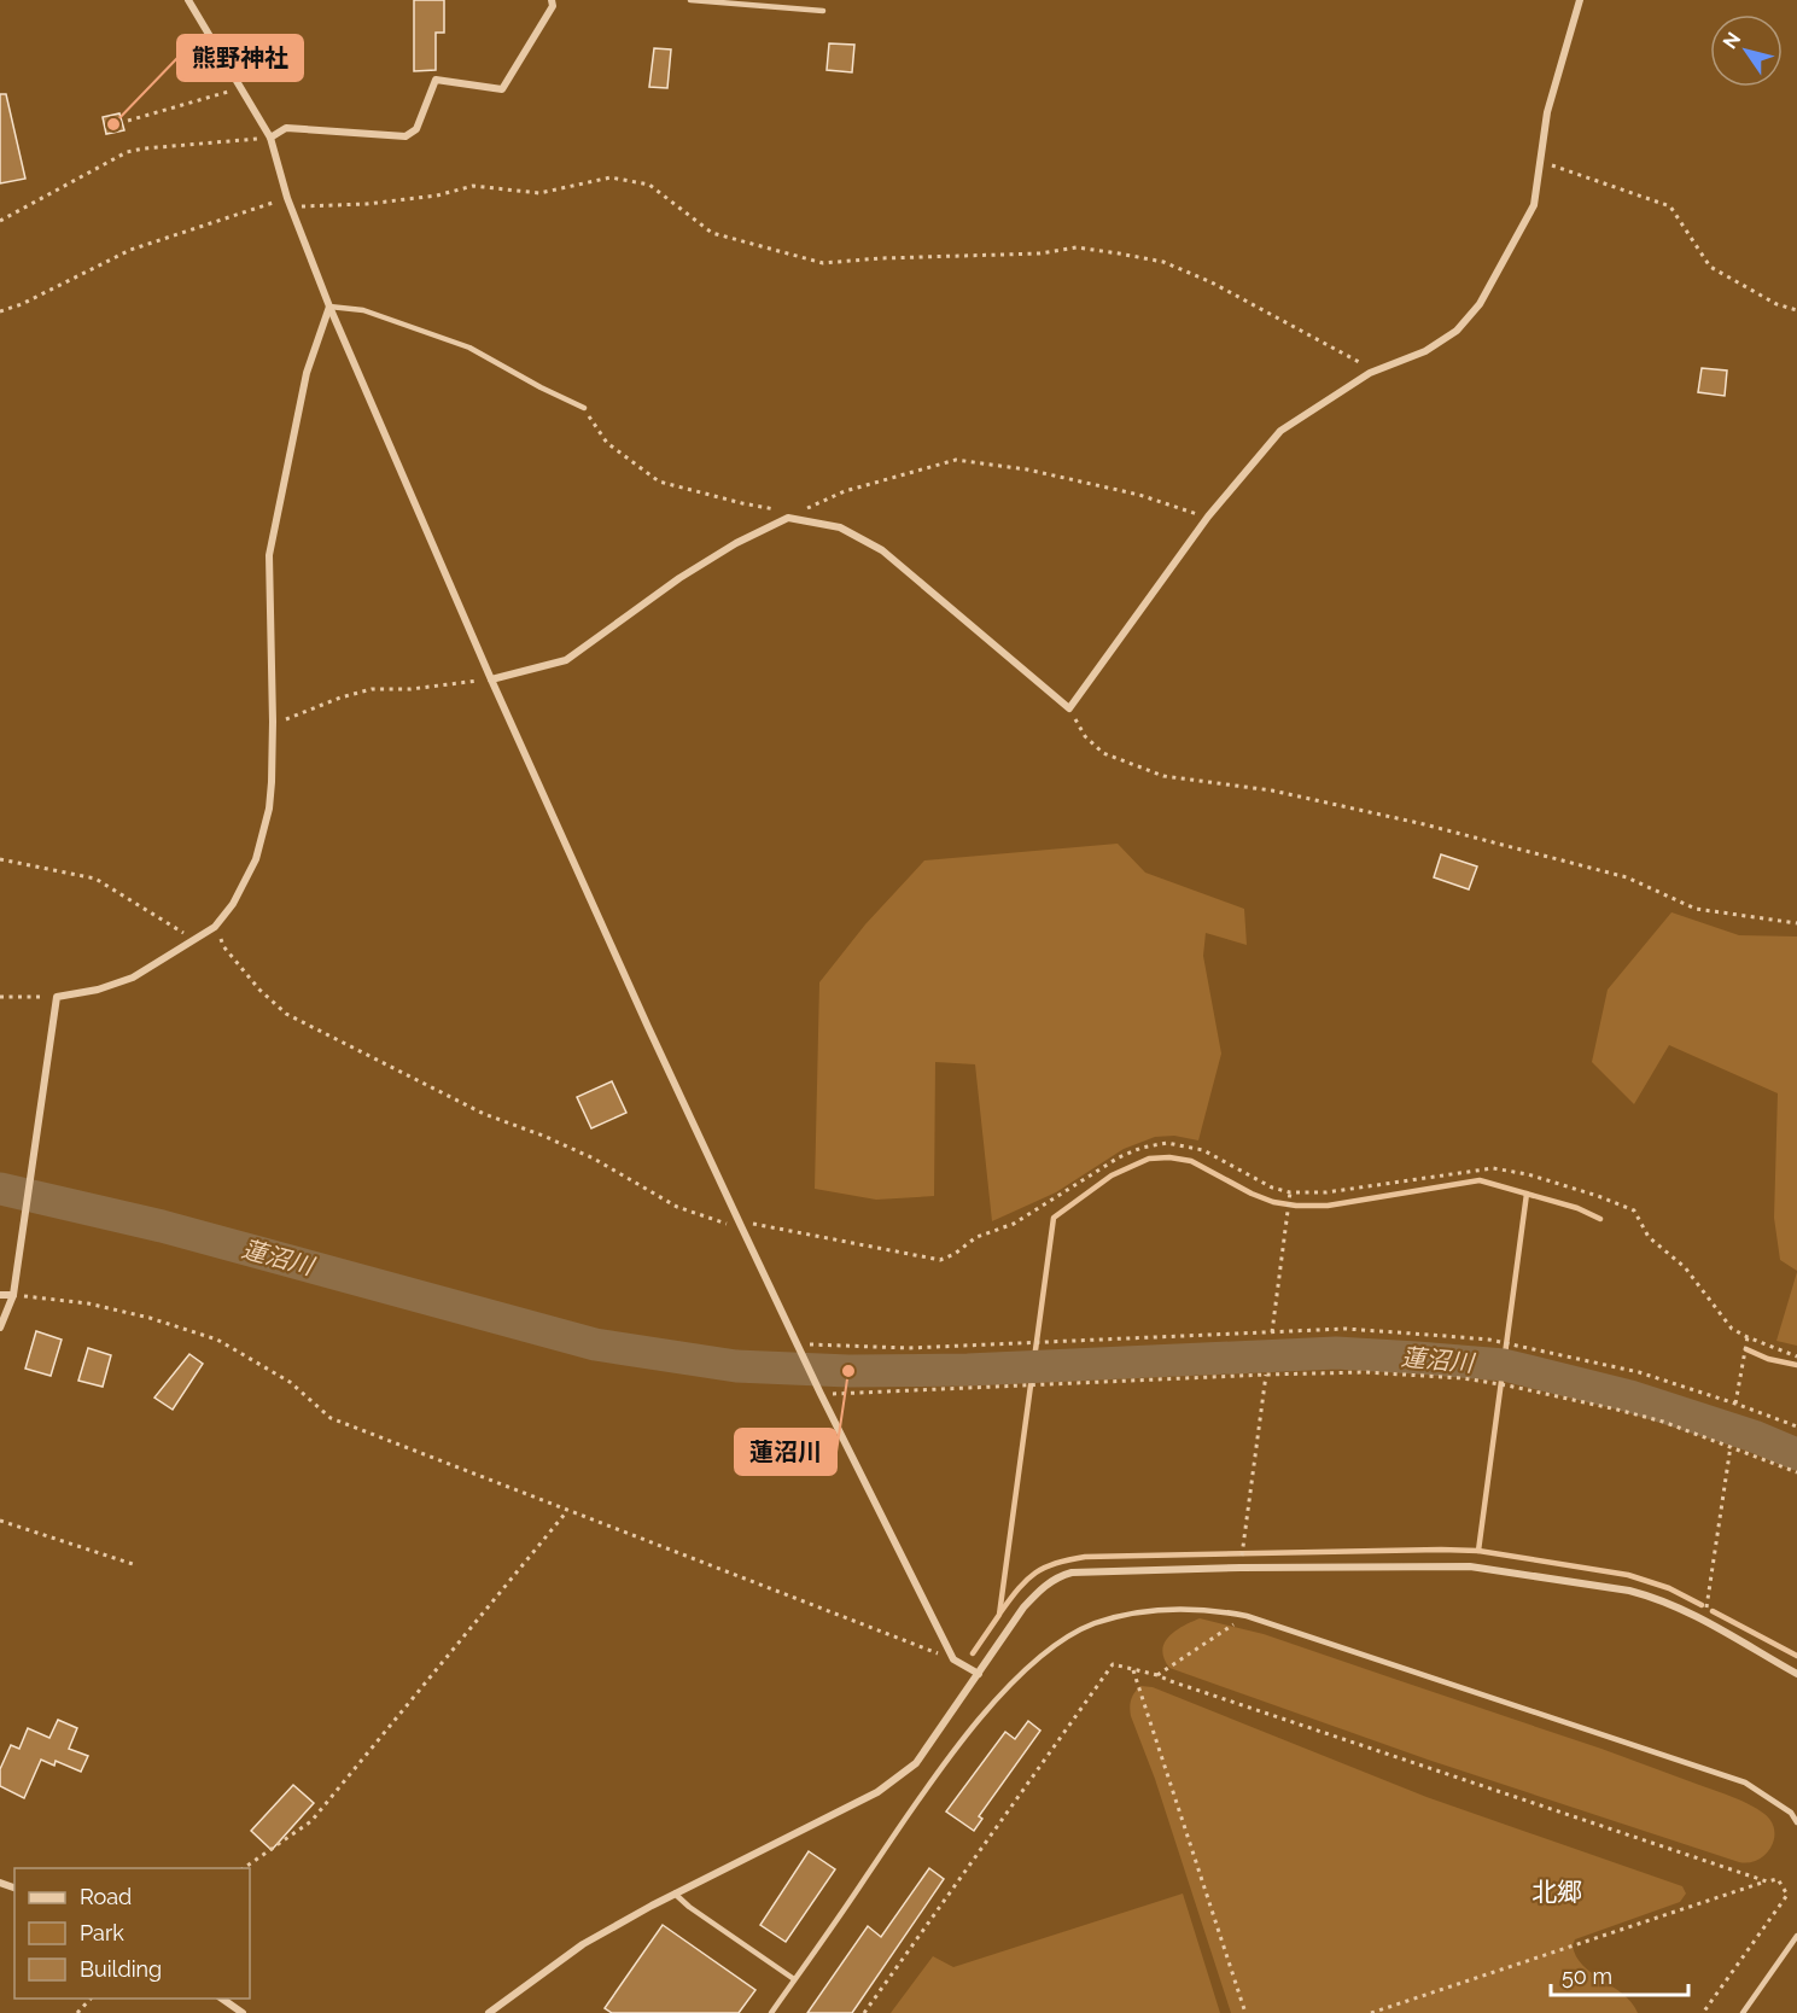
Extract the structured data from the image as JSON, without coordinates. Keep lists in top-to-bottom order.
{
  "districts": ["北郷"],
  "water": ["蓮沼川"],
  "places": ["熊野神社", "蓮沼川"],
  "legend": ["Road", "Park", "Building"],
  "scale_bar": "50 m",
  "north": "top left"
}
